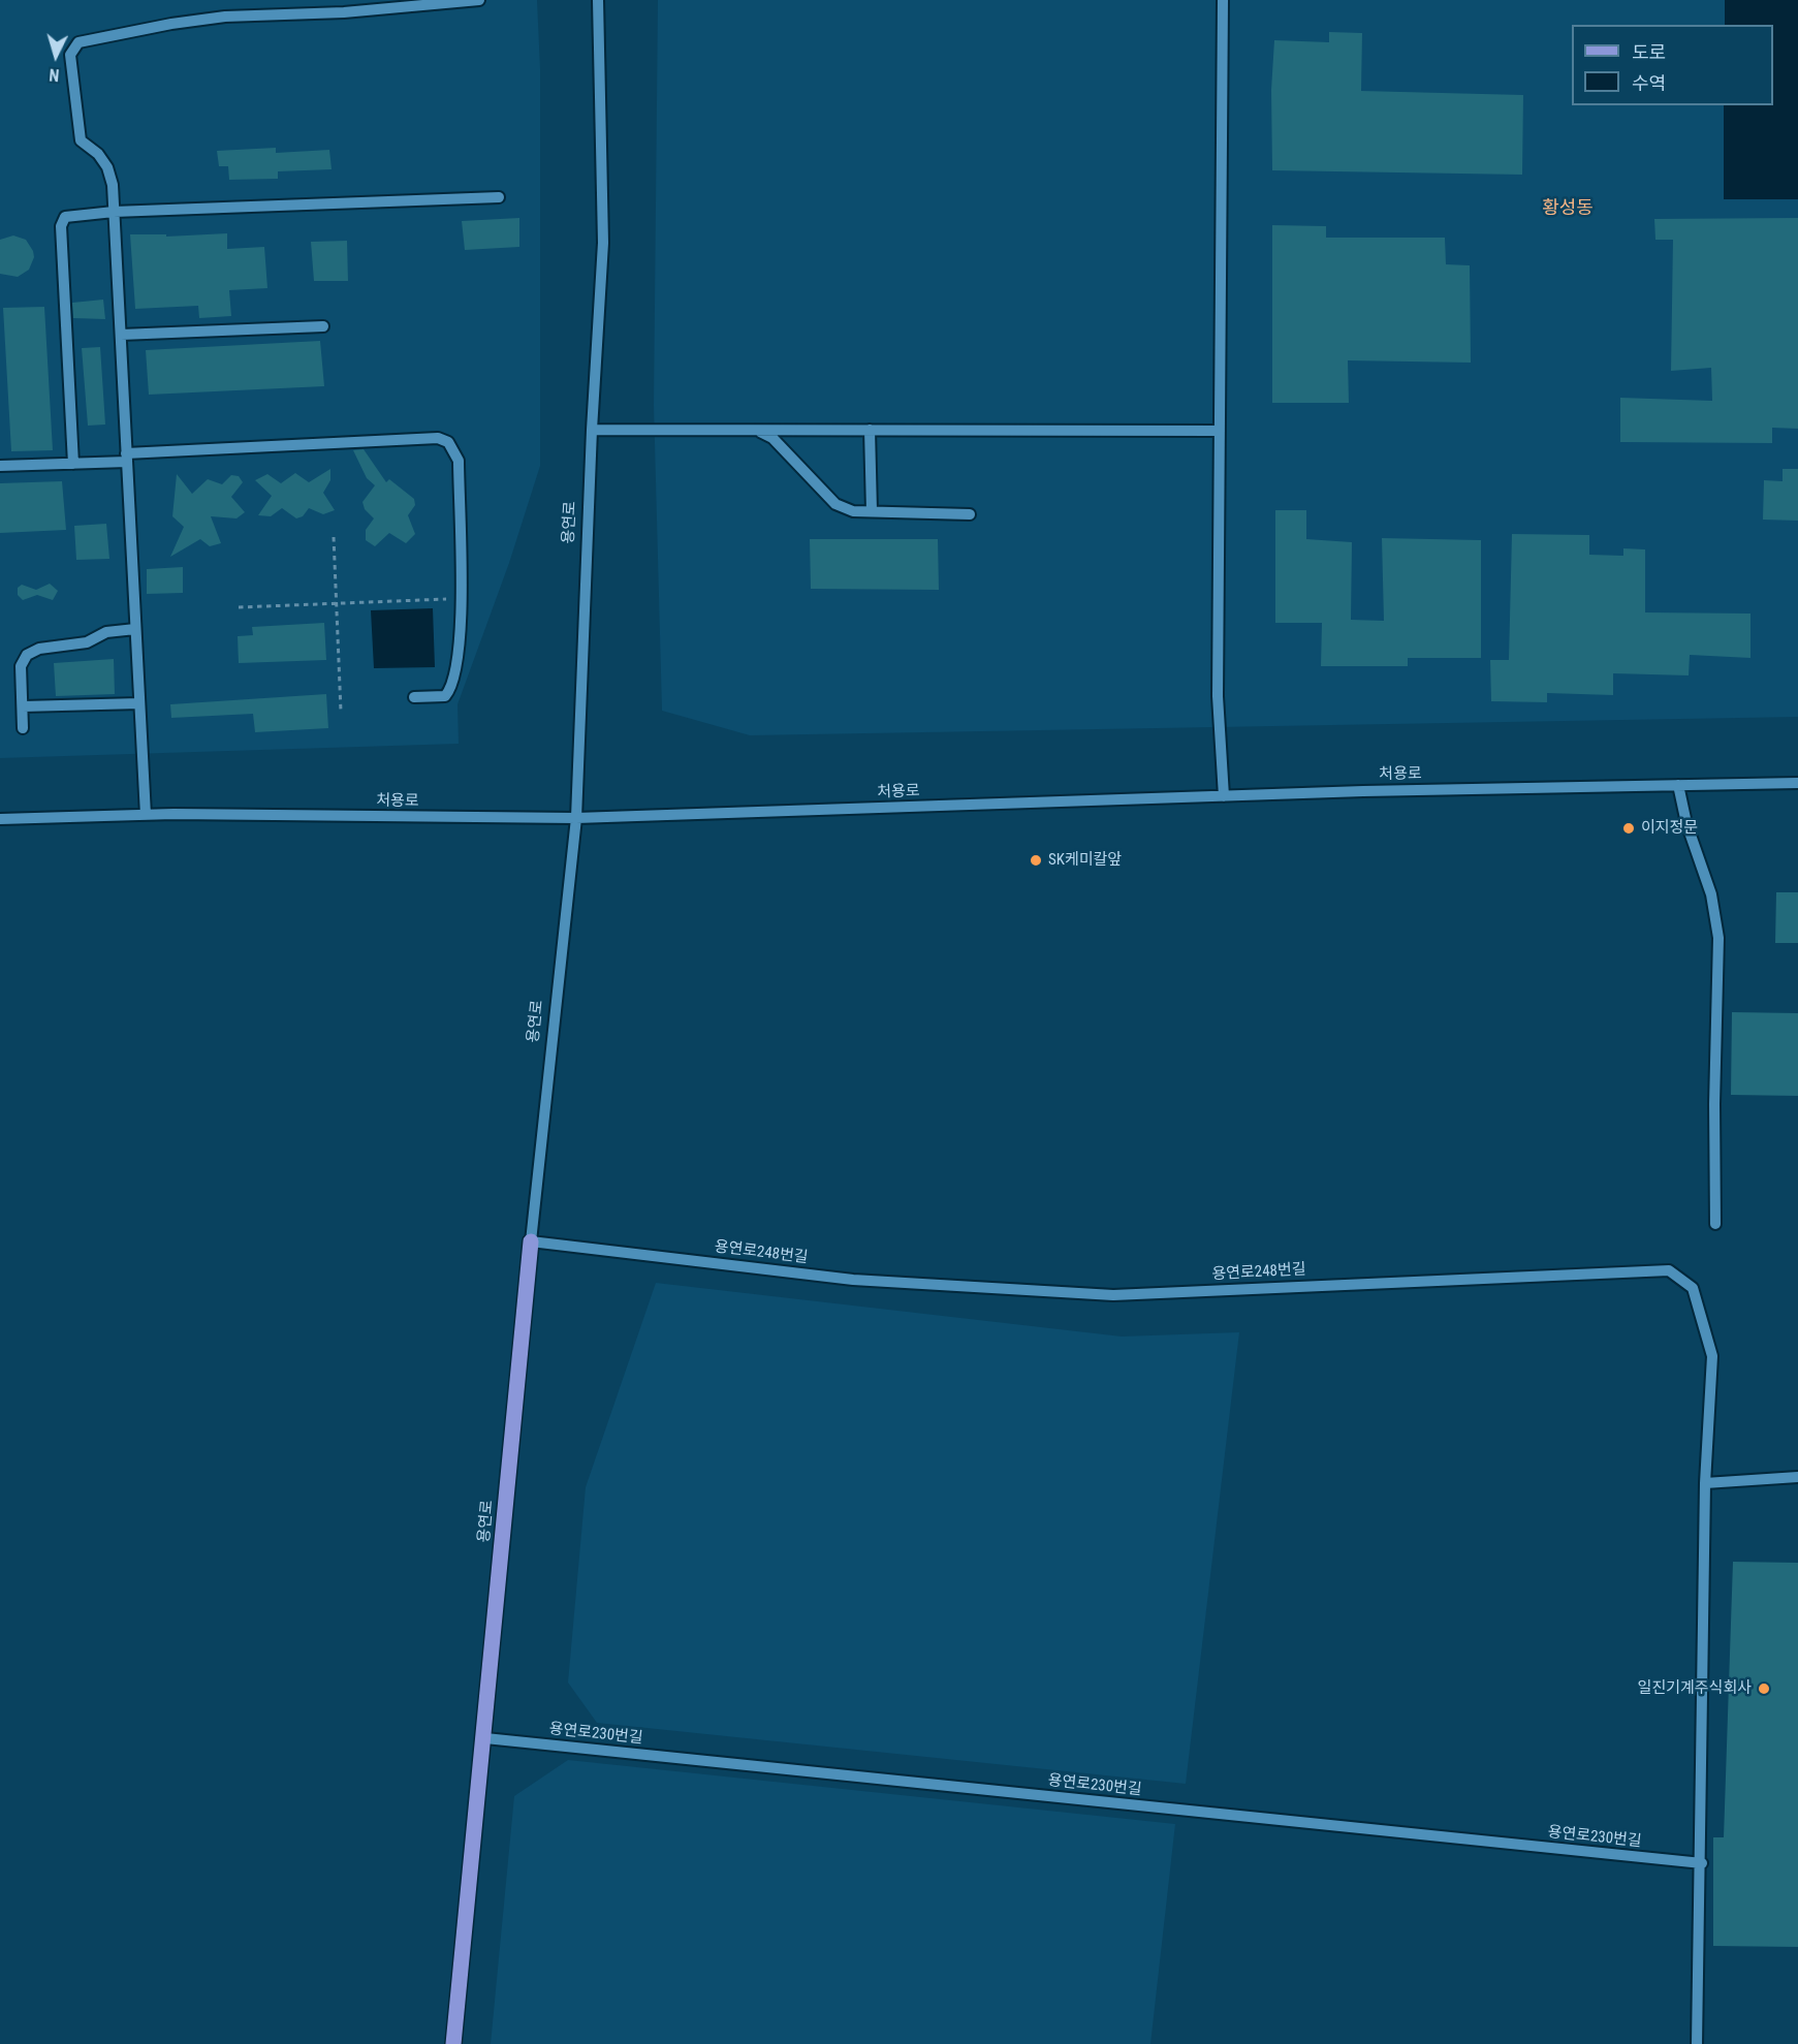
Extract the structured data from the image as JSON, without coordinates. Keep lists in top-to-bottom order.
{
  "streets": {
    "main road": ["용연로"],
    "street": ["처용로", "용연로248번길", "용연로230번길"]
  },
  "crossings": [
    ["용연로", "처용로"],
    ["용연로", "용연로248번길"],
    ["용연로", "용연로230번길"],
    ["용연로248번길", "용연로230번길"]
  ],
  "districts": ["황성동"],
  "places": ["이지정문", "SK케미칼앞", "일진기계주식회사"],
  "legend": ["도로", "수역"],
  "north": "bottom"
}
